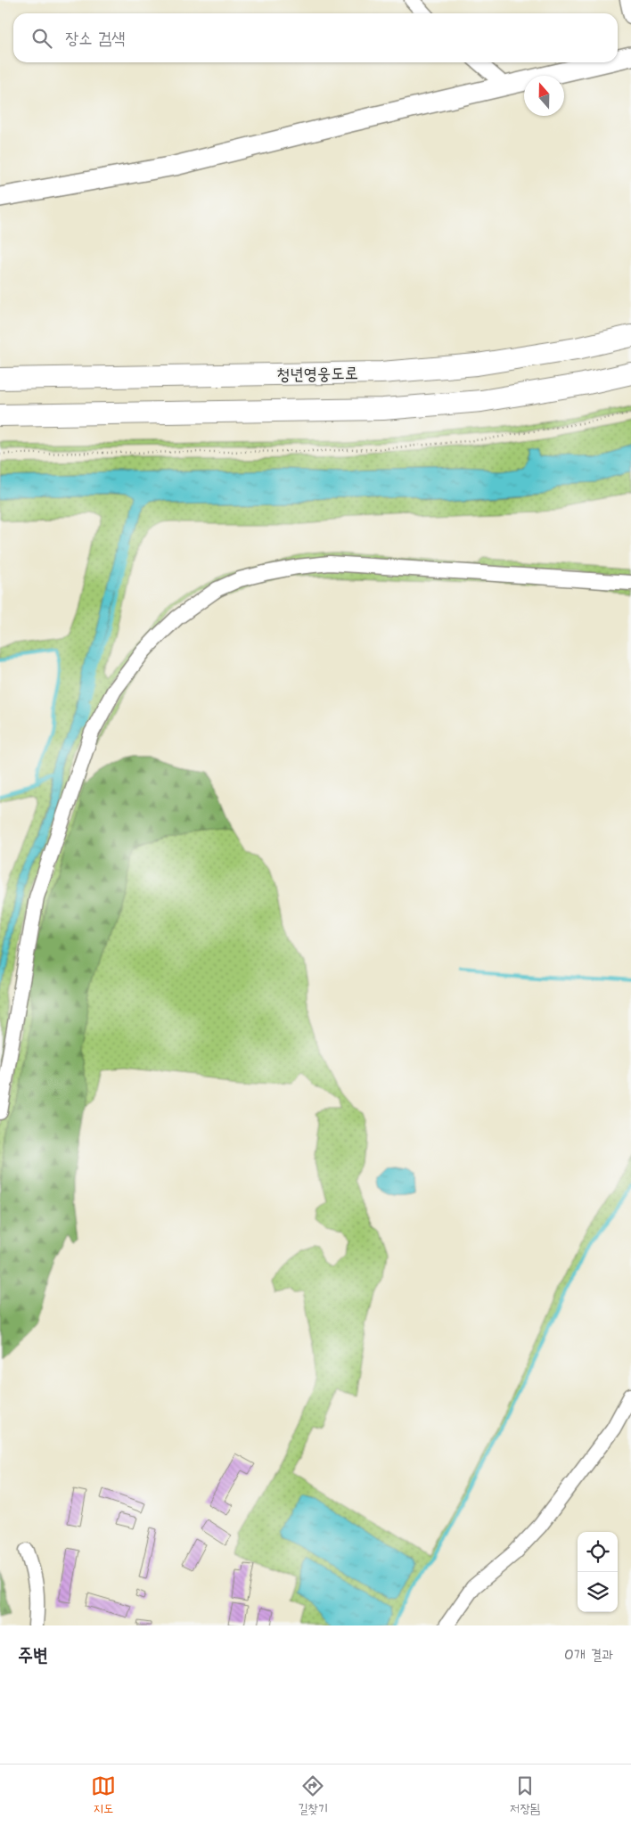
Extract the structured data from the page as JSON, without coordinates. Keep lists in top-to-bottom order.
{
  "streets": {
    "highway": ["청년영웅도로"]
  },
  "north": "top",
  "page": {
    "search": "장소 검색",
    "heading": ["주변", "0개 결과"],
    "nav": ["지도", "길찾기", "저장됨"]
  }
}
